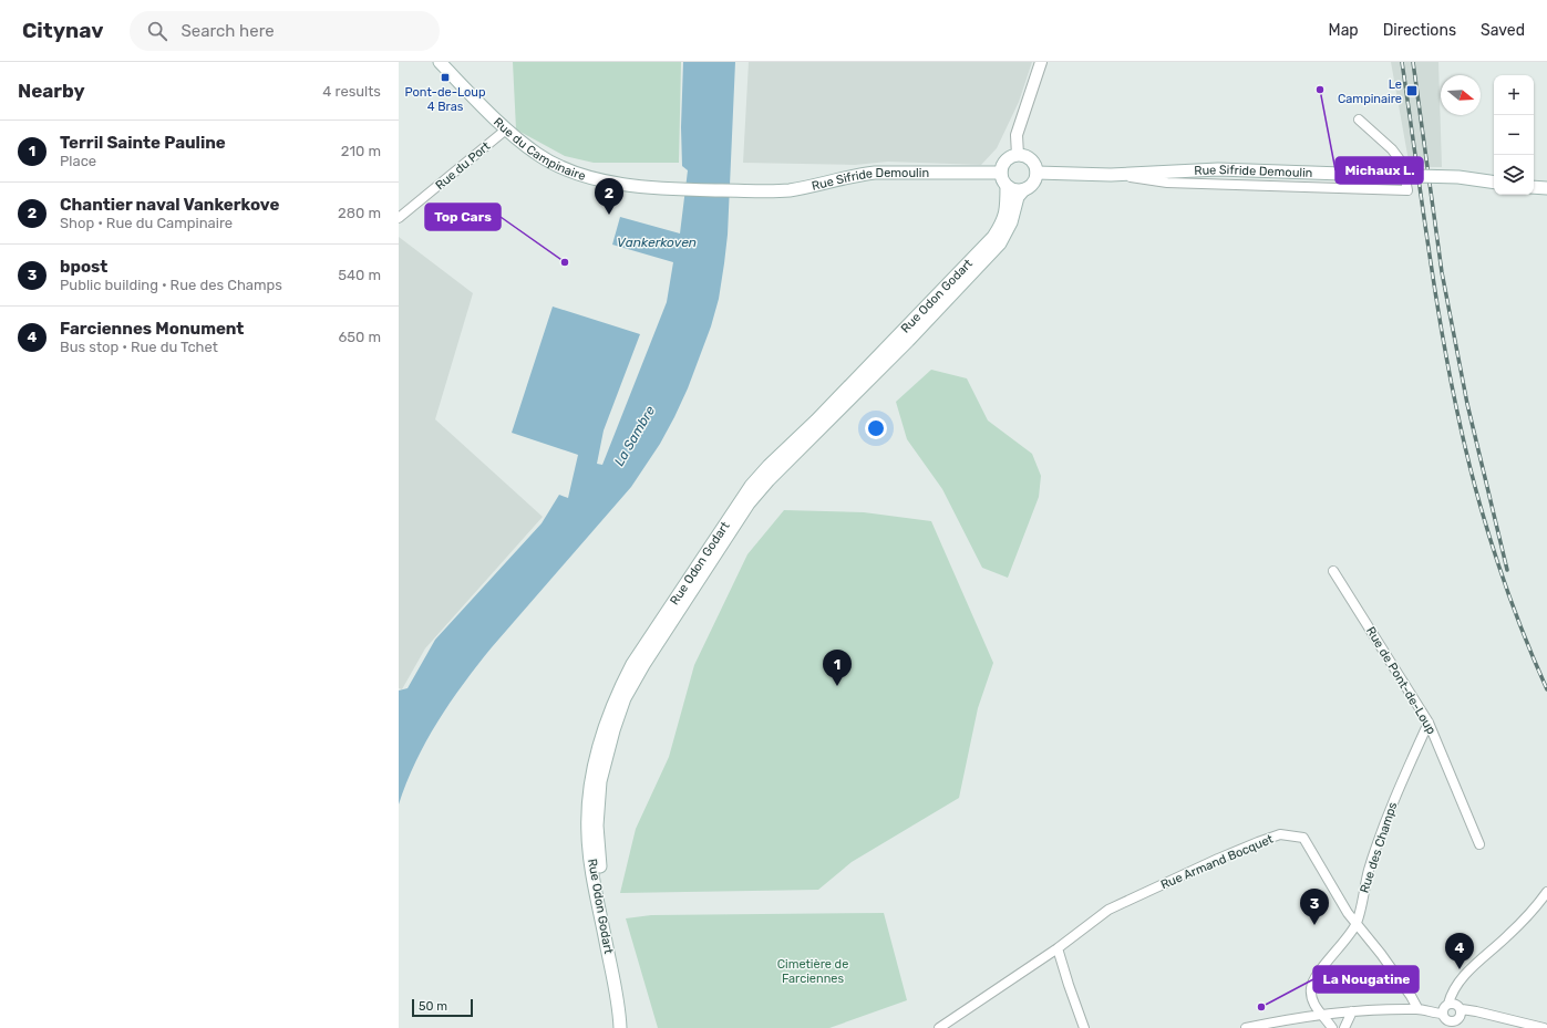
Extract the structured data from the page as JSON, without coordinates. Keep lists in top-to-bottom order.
{
  "streets": {
    "main road": ["Rue du Campinaire", "Rue Sifride Demoulin", "Rue Odon Godart"],
    "street": [
      "Rue du Port",
      "Rue de Pont-de-Loup",
      "Rue des Champs",
      "Rue Armand Bocquet"
    ]
  },
  "crossings": [
    ["Rue du Campinaire", "Rue du Port"],
    ["Rue du Campinaire", "Rue Sifride Demoulin"],
    ["Rue Sifride Demoulin", "Rue Odon Godart"],
    ["Rue de Pont-de-Loup", "Rue des Champs"],
    ["Rue des Champs", "Rue Armand Bocquet"]
  ],
  "water": ["Vankerkoven", "La Sambre"],
  "parks": ["Cimetière de Farciennes"],
  "places": {
    "transit": ["Pont-de-Loup 4 Bras", "Le Campinaire"],
    "other": ["Michaux L.", "Top Cars", "La Nougatine"]
  },
  "scale_bar": "50 m",
  "north": "right",
  "page": {
    "header": "Citynav",
    "search": "Search here",
    "nav": ["Map", "Directions", "Saved"],
    "heading": ["Nearby", "4 results"],
    "map_buttons": ["+", "−"],
    "list": [
      {
        "mark": "1",
        "name": "Terril Sainte Pauline",
        "note": "Place",
        "value": "210 m"
      },
      {
        "mark": "2",
        "name": "Chantier naval Vankerkove",
        "note": "Shop · Rue du Campinaire",
        "value": "280 m"
      },
      {
        "mark": "3",
        "name": "bpost",
        "note": "Public building · Rue des Champs",
        "value": "540 m"
      },
      {
        "mark": "4",
        "name": "Farciennes Monument",
        "note": "Bus stop · Rue du Tchet",
        "value": "650 m"
      }
    ],
    "pins": [
      "2",
      "1",
      "3",
      "4"
    ],
    "scale": "50 m"
  }
}
